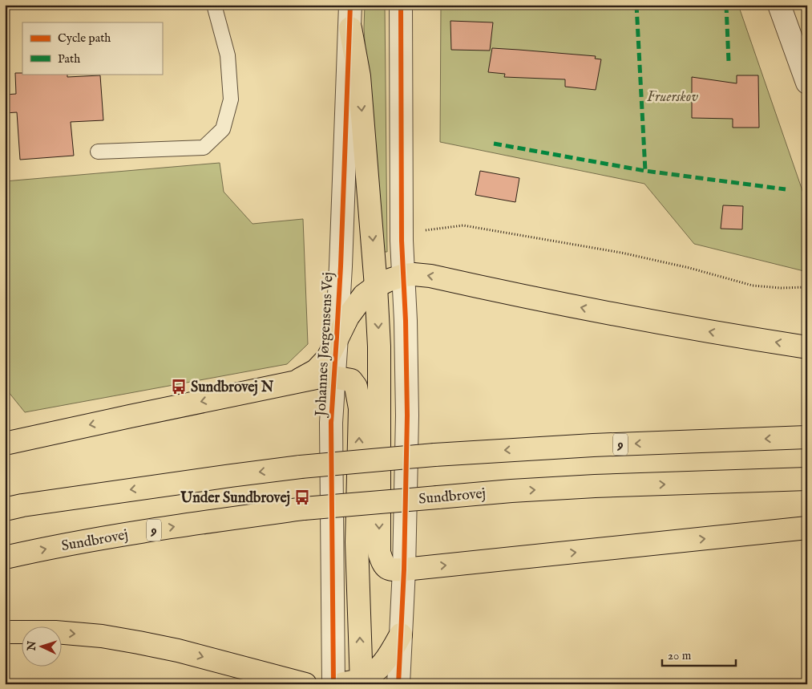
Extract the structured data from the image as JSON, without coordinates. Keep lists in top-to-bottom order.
{
  "streets": {
    "main road": ["9", "Sundbrovej"],
    "street": ["Johannes Jørgensens Vej"]
  },
  "parks": ["Fruerskov"],
  "places": {
    "bus stop": ["Sundbrovej N", "Under Sundbrovej"]
  },
  "legend": ["Cycle path", "Path"],
  "scale_bar": "20 m",
  "north": "left"
}
